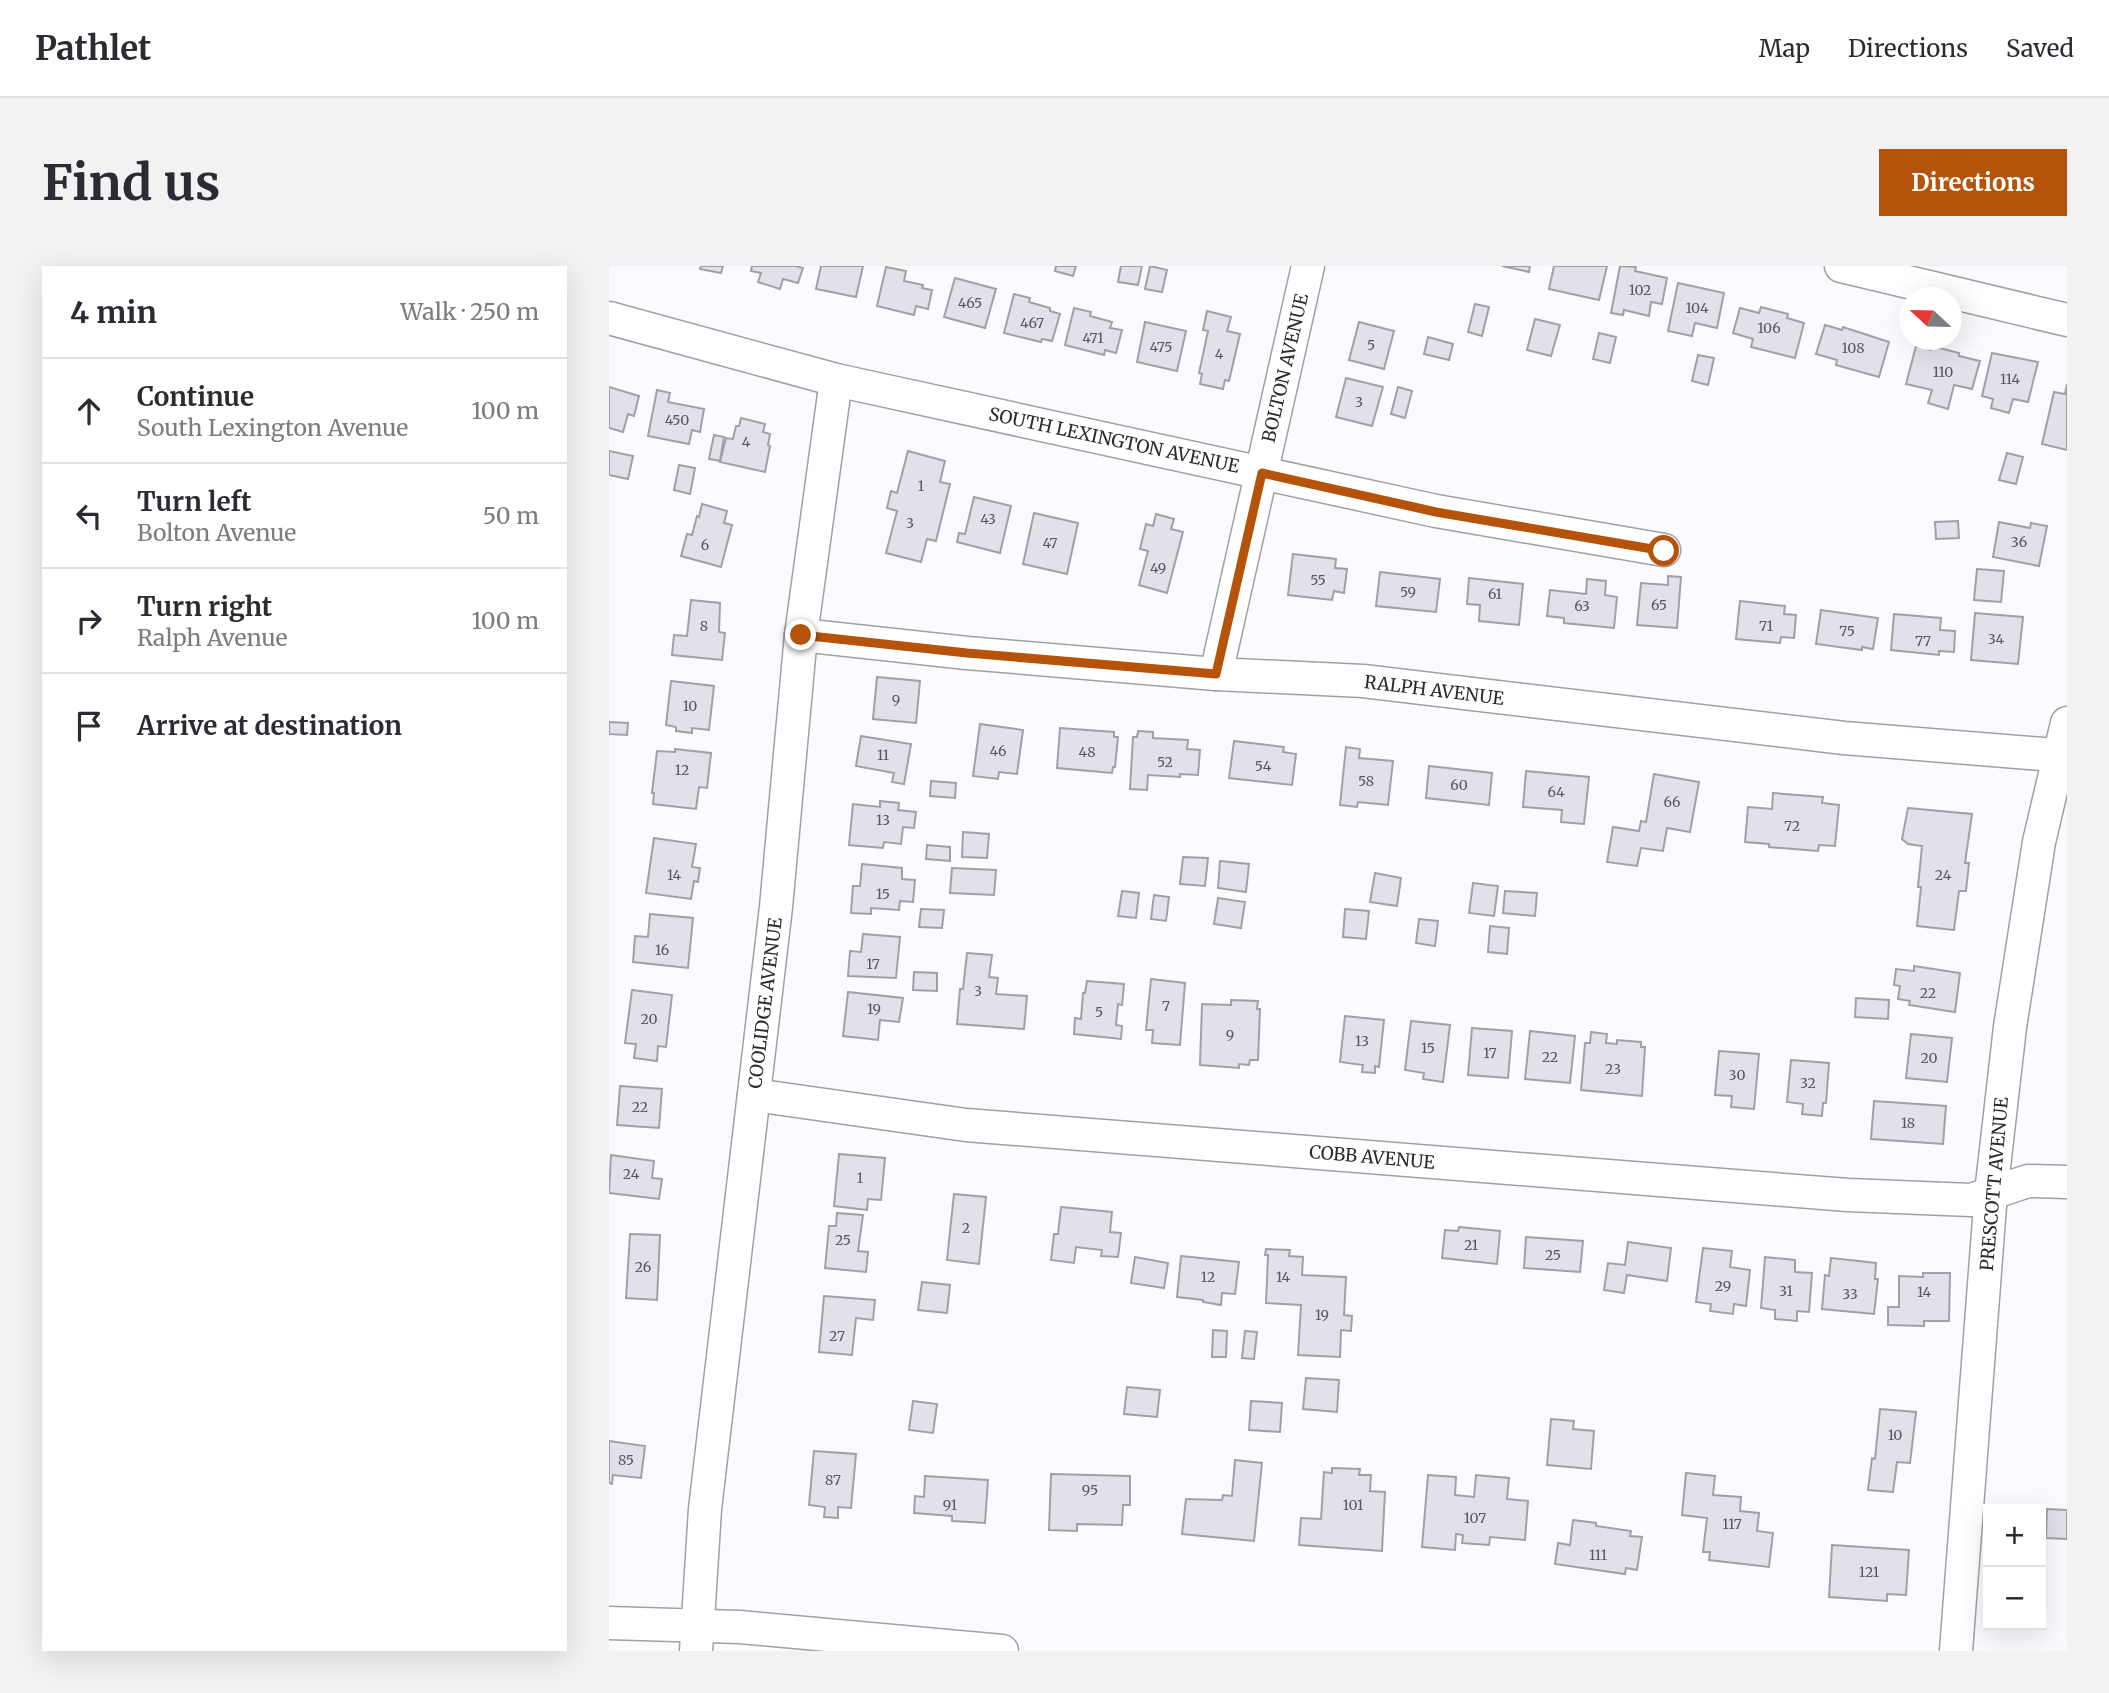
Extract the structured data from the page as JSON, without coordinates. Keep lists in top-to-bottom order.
{
  "streets": {
    "street": [
      "BOLTON AVENUE",
      "SOUTH LEXINGTON AVENUE",
      "RALPH AVENUE",
      "COOLIDGE AVENUE",
      "COBB AVENUE",
      "PRESCOTT AVENUE"
    ]
  },
  "crossings": [
    ["BOLTON AVENUE", "SOUTH LEXINGTON AVENUE"],
    ["BOLTON AVENUE", "RALPH AVENUE"],
    ["SOUTH LEXINGTON AVENUE", "COOLIDGE AVENUE"],
    ["RALPH AVENUE", "COOLIDGE AVENUE"],
    ["RALPH AVENUE", "PRESCOTT AVENUE"],
    ["COOLIDGE AVENUE", "COBB AVENUE"],
    ["COBB AVENUE", "PRESCOTT AVENUE"]
  ],
  "house_numbers": [
    "102",
    "465",
    "104",
    "467",
    "106",
    "471",
    "5",
    "475",
    "108",
    "4",
    "110",
    "114",
    "3",
    "450",
    "4",
    "1",
    "43",
    "3",
    "36",
    "47",
    "6",
    "49",
    "55",
    "59",
    "61",
    "65",
    "63",
    "8",
    "71",
    "75",
    "34",
    "77",
    "9",
    "10",
    "46",
    "48",
    "11",
    "52",
    "54",
    "12",
    "58",
    "60",
    "64",
    "66",
    "13",
    "72",
    "14",
    "24",
    "15",
    "16",
    "17",
    "3",
    "22",
    "7",
    "19",
    "5",
    "20",
    "9",
    "13",
    "15",
    "17",
    "22",
    "20",
    "23",
    "30",
    "32",
    "22",
    "18",
    "24",
    "1",
    "2",
    "25",
    "21",
    "25",
    "26",
    "12",
    "14",
    "29",
    "31",
    "14",
    "33",
    "19",
    "27",
    "10",
    "85",
    "87",
    "95",
    "91",
    "101",
    "107",
    "117",
    "111",
    "121"
  ],
  "north": "left",
  "page": {
    "header": "Pathlet",
    "nav": ["Map", "Directions", "Saved"],
    "buttons": "Directions",
    "title": "Find us",
    "heading": ["4 min", "Walk · 250 m"],
    "list": [
      ["Continue", "South Lexington Avenue", "100 m"],
      ["Turn left", "Bolton Avenue", "50 m"],
      ["Turn right", "Ralph Avenue", "100 m"],
      "Arrive at destination"
    ],
    "map_buttons": ["+", "−"]
  }
}
